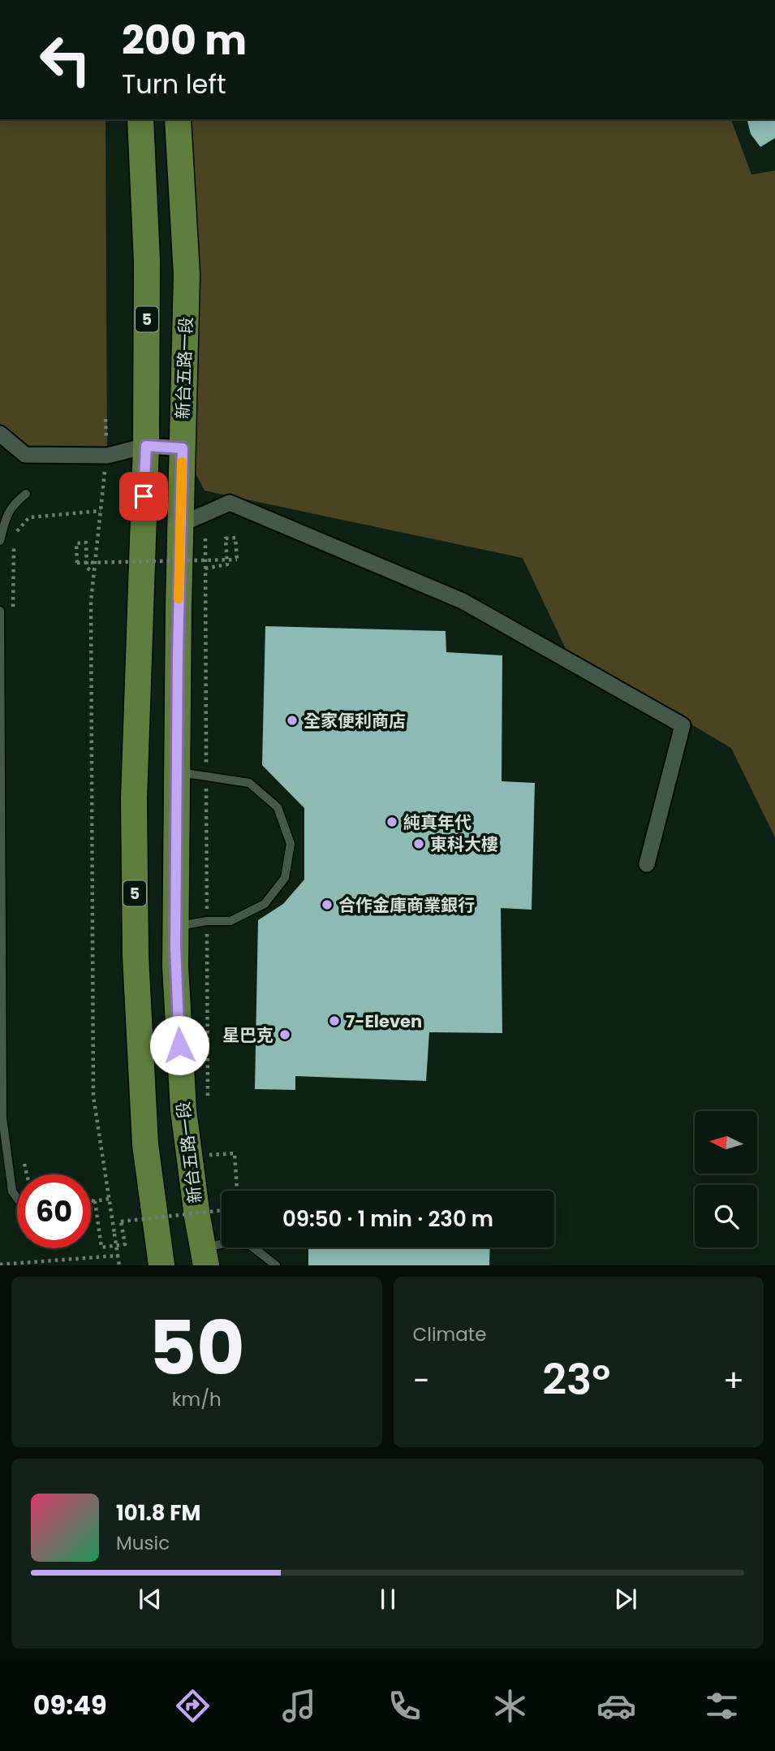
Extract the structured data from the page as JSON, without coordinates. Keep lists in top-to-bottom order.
{
  "streets": {
    "main road": ["5", "新台五路一段"]
  },
  "places": [
    "全家便利商店",
    "純真年代",
    "東科大樓",
    "合作金庫商業銀行",
    "7-Eleven",
    "星巴克"
  ],
  "north": "left",
  "page": {
    "turn": ["200 m", "Turn left"],
    "limit": "60",
    "trip": "09:50 · 1 min · 230 m",
    "tile": [
      ["50", "km/h"],
      "Climate"
    ],
    "heat": ["−", "23°", "+"],
    "song": ["101.8 FM", "Music"],
    "tabs": "09:49"
  }
}
